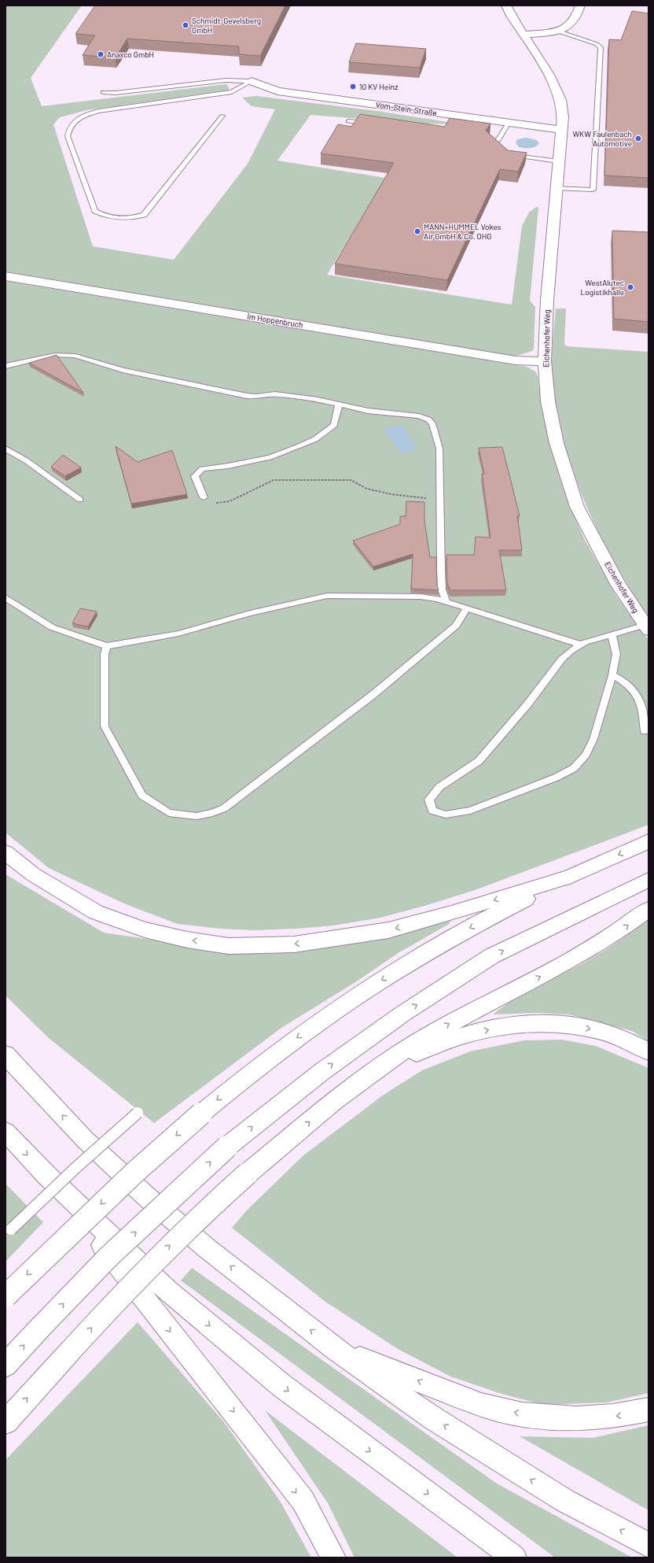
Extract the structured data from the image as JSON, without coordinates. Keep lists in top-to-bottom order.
{
  "streets": {
    "main road": ["Vom-Stein-Straße", "Im Hoppenbruch", "Eichenhofer Weg"]
  },
  "crossings": [
    ["Vom-Stein-Straße", "Eichenhofer Weg"],
    ["Im Hoppenbruch", "Eichenhofer Weg"]
  ],
  "places": [
    "Schmidt-Gevelsberg GmbH",
    "Anaxco GmbH",
    "10 KV Heinz",
    "WKW Faulenbach Automotive",
    "MANN+HUMMEL Vokes Air GmbH & Co. OHG",
    "WestAlutec Logistikhalle"
  ]
}
